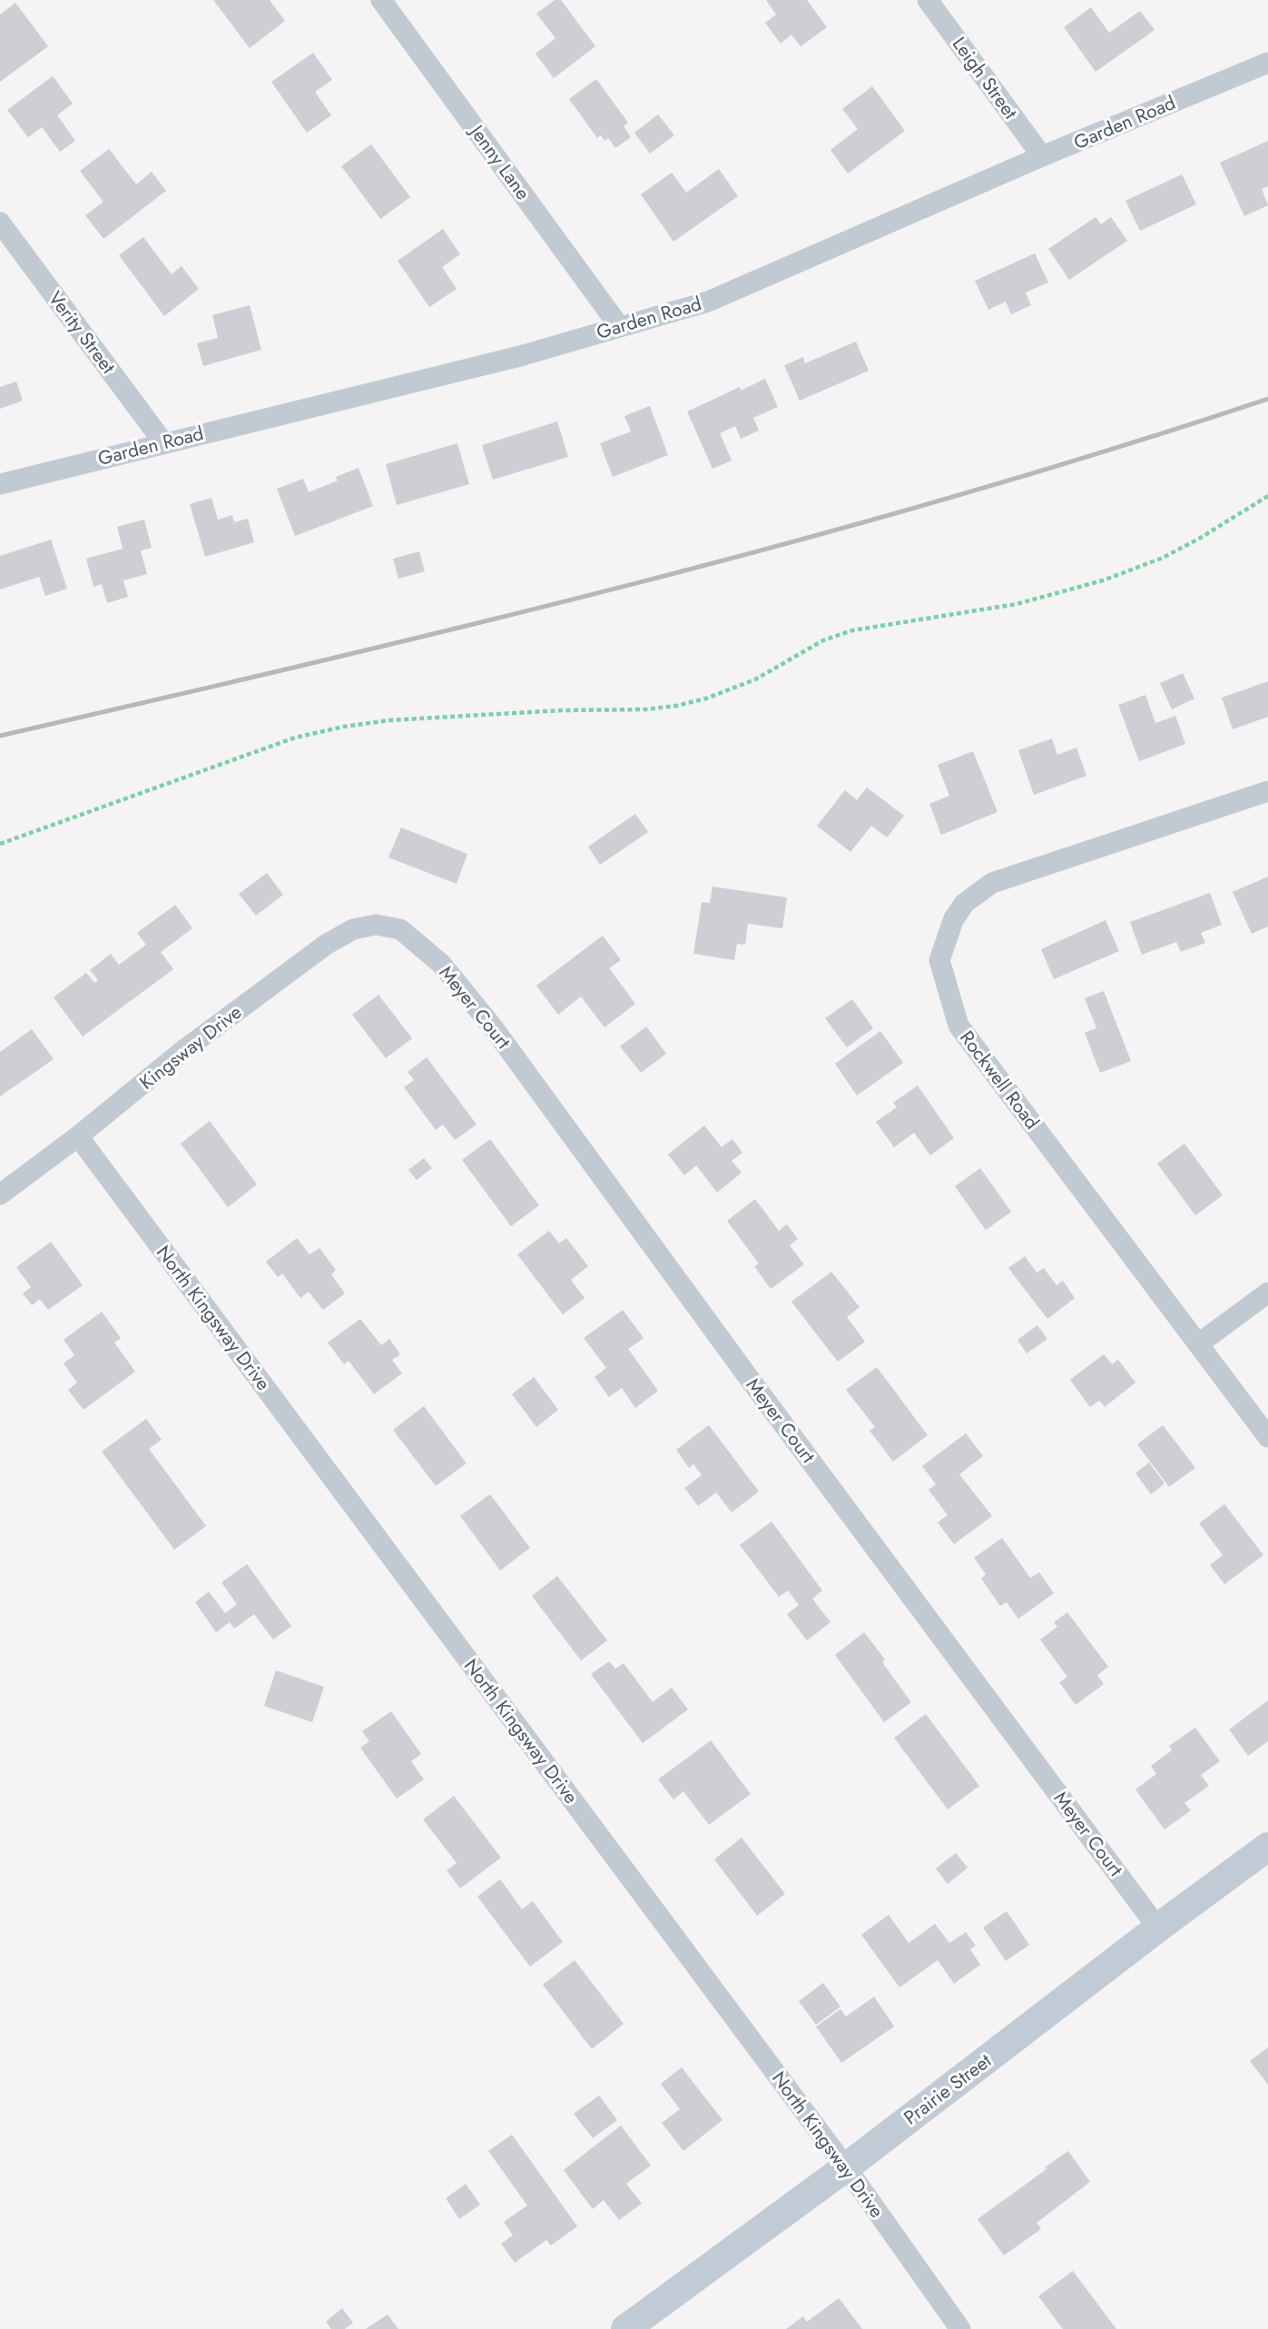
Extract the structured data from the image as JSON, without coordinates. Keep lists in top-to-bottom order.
{
  "streets": {
    "street": [
      "Leigh Street",
      "Garden Road",
      "Jenny Lane",
      "Verity Street",
      "Meyer Court",
      "Kingsway Drive",
      "Rockwell Road",
      "North Kingsway Drive",
      "Prairie Street"
    ]
  },
  "crossings": [
    ["Leigh Street", "Garden Road"],
    ["Garden Road", "Jenny Lane"],
    ["Garden Road", "Verity Street"],
    ["Meyer Court", "Kingsway Drive"],
    ["Meyer Court", "Prairie Street"],
    ["Kingsway Drive", "North Kingsway Drive"],
    ["North Kingsway Drive", "Prairie Street"]
  ]
}
